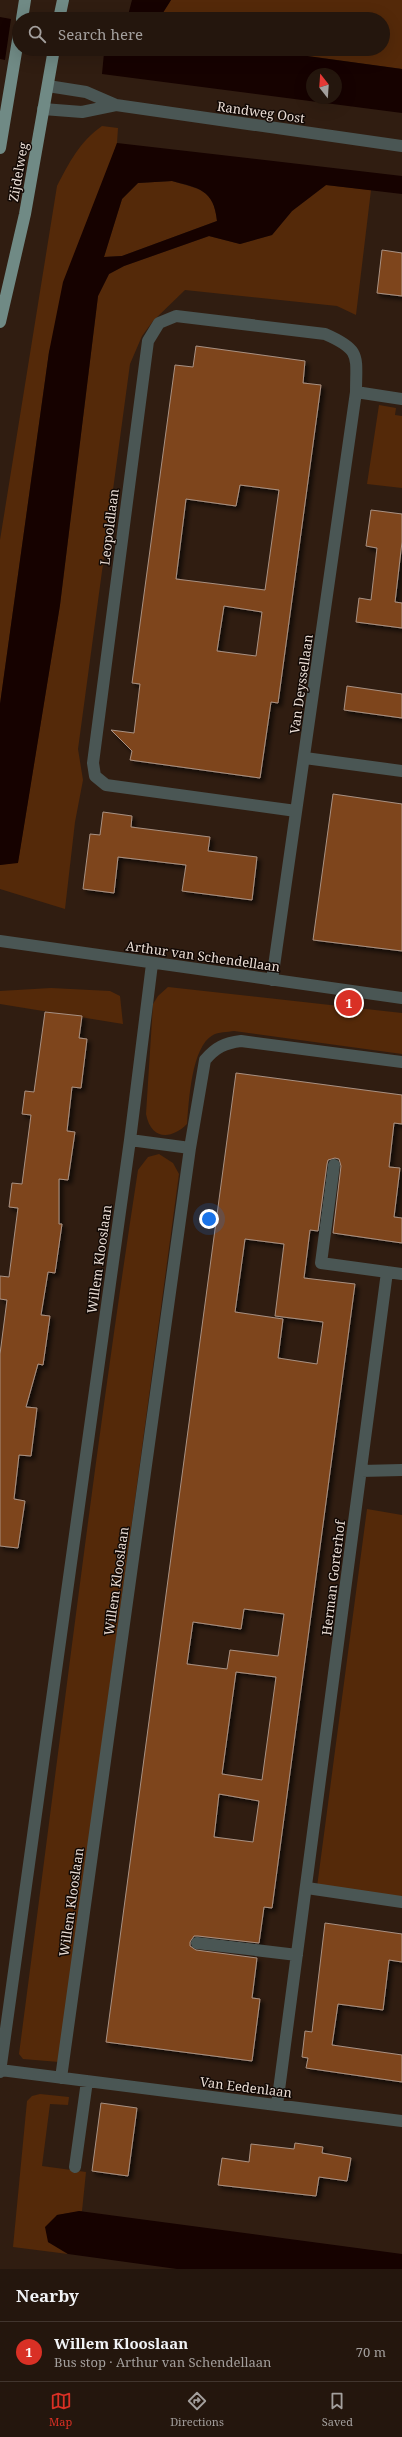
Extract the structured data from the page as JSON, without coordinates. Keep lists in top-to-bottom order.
{
  "streets": {
    "main road": ["Zijdelweg"],
    "street": [
      "Randweg Oost",
      "Leopoldlaan",
      "Van Deyssellaan",
      "Arthur van Schendellaan",
      "Willem Klooslaan",
      "Herman Gorterhof",
      "Van Eedenlaan"
    ]
  },
  "crossings": [
    ["Randweg Oost", "Zijdelweg"],
    ["Leopoldlaan", "Van Deyssellaan"],
    ["Van Deyssellaan", "Arthur van Schendellaan"],
    ["Arthur van Schendellaan", "Willem Klooslaan"],
    ["Willem Klooslaan", "Van Eedenlaan"],
    ["Herman Gorterhof", "Van Eedenlaan"]
  ],
  "north": "top",
  "page": {
    "search": "Search here",
    "pins": "1",
    "heading": "Nearby",
    "list": [
      {
        "mark": "1",
        "name": "Willem Klooslaan",
        "note": "Bus stop · Arthur van Schendellaan",
        "value": "70 m"
      }
    ],
    "nav": ["Map", "Directions", "Saved"]
  }
}
